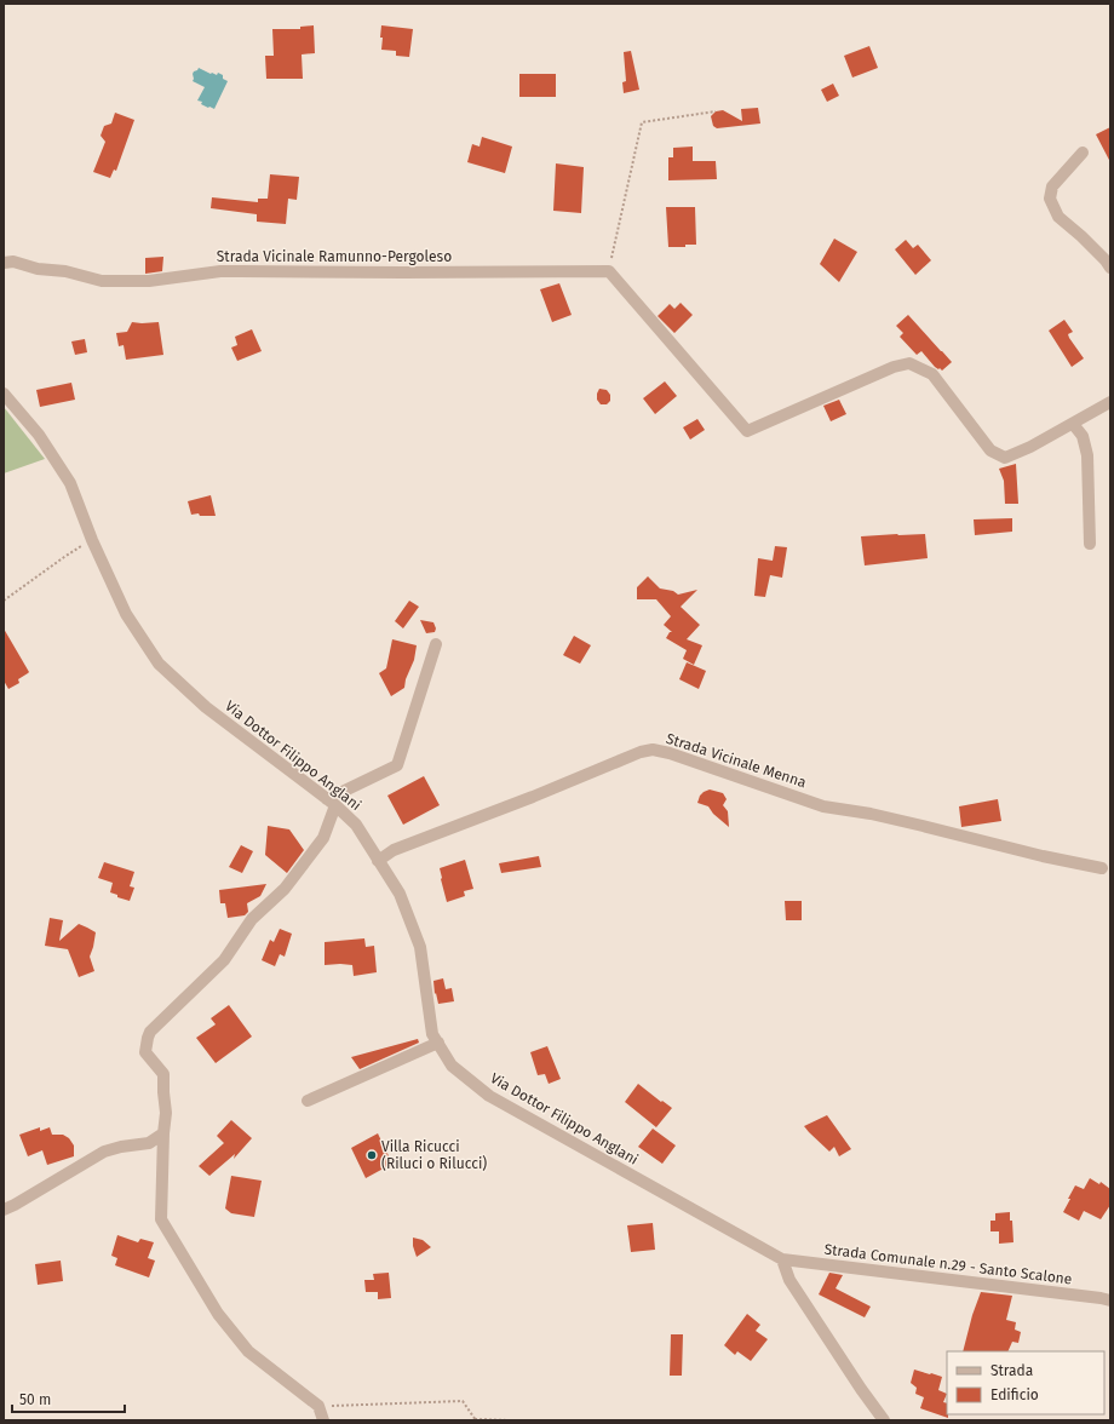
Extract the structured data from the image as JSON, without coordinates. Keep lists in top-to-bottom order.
{
  "streets": {
    "street": [
      "Strada Vicinale Ramunno-Pergoleso",
      "Via Dottor Filippo Anglani",
      "Strada Vicinale Menna",
      "Strada Comunale n.29 - Santo Scalone"
    ]
  },
  "crossings": [
    ["Via Dottor Filippo Anglani", "Strada Vicinale Menna"],
    ["Via Dottor Filippo Anglani", "Strada Comunale n.29 - Santo Scalone"]
  ],
  "places": ["Villa Ricucci (Riluci o Rilucci)"],
  "legend": ["Strada", "Edificio"],
  "scale_bar": "50 m"
}
